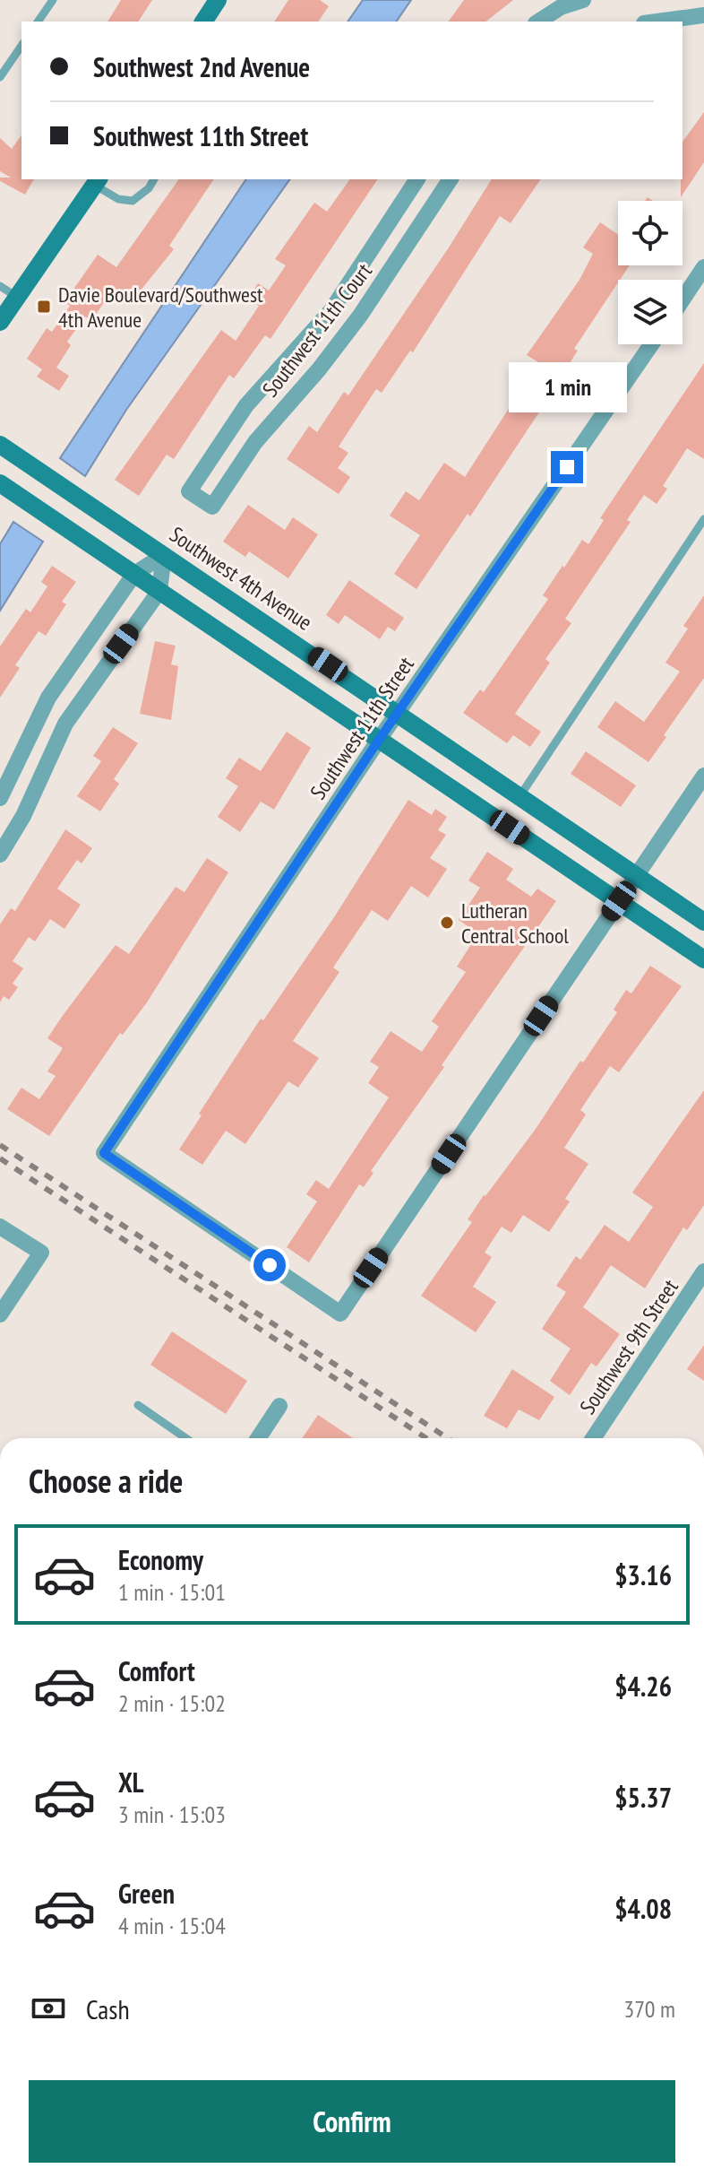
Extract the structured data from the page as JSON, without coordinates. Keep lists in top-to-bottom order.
{
  "streets": {
    "main road": ["Southwest 4th Avenue"],
    "street": ["Southwest 11th Court", "Southwest 11th Street", "Southwest 9th Street"]
  },
  "crossings": [
    ["Southwest 4th Avenue", "Southwest 11th Street"]
  ],
  "places": {
    "transit": ["Davie Boulevard/Southwest 4th Avenue"],
    "other": ["Lutheran Central School"]
  },
  "page": {
    "banner": ["Southwest 2nd Avenue", "Southwest 11th Street"],
    "bubble": "1 min",
    "heading": "Choose a ride",
    "list": [
      {
        "name": "Economy",
        "note": "1 min · 15:01",
        "value": "$3.16"
      },
      {
        "name": "Comfort",
        "note": "2 min · 15:02",
        "value": "$4.26"
      },
      {
        "name": "XL",
        "note": "3 min · 15:03",
        "value": "$5.37"
      },
      {
        "name": "Green",
        "note": "4 min · 15:04",
        "value": "$4.08"
      }
    ],
    "pay": ["Cash", "370 m"],
    "buttons": "Confirm"
  }
}
